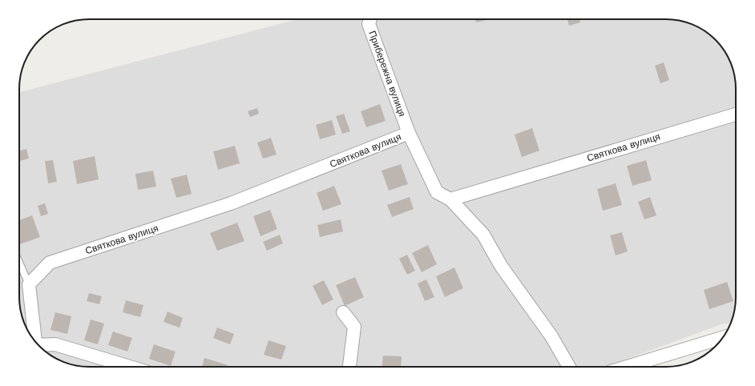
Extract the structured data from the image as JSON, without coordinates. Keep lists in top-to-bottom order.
{
  "streets": {
    "street": ["Прибережна вулиця", "Святкова вулиця"]
  },
  "crossings": [
    ["Прибережна вулиця", "Святкова вулиця"]
  ]
}
